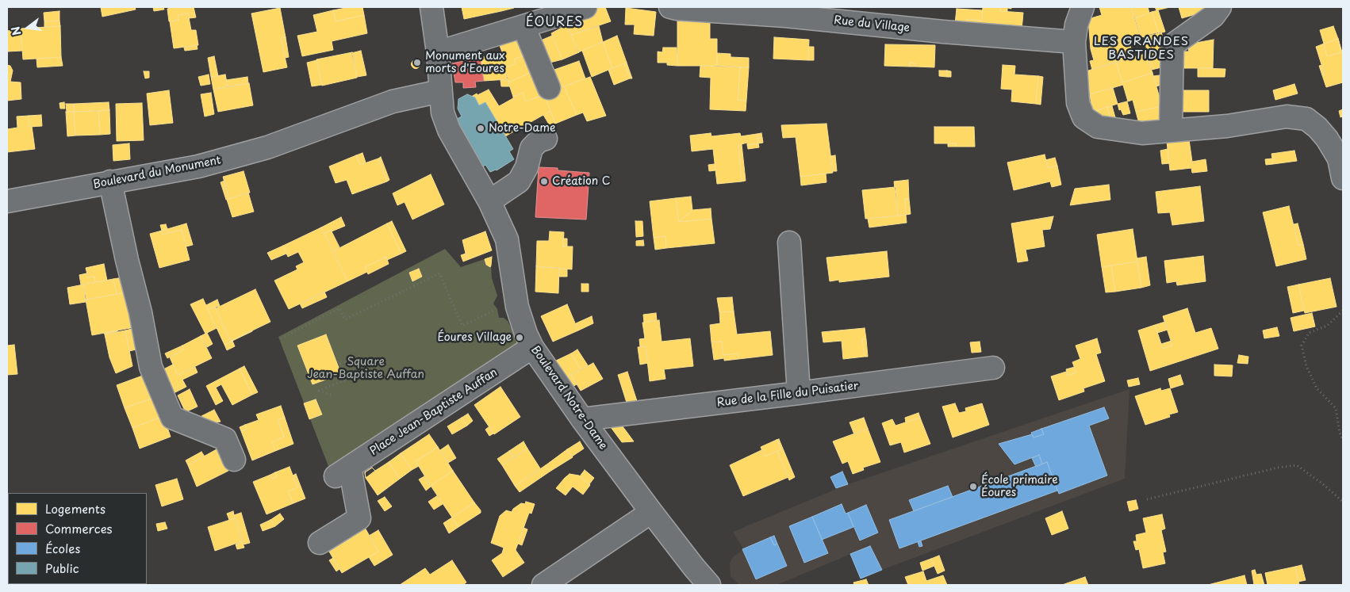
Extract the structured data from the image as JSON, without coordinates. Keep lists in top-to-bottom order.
{
  "streets": {
    "street": [
      "Rue du Village",
      "Boulevard du Monument",
      "Rue de la Fille du Puisatier",
      "Boulevard Notre-Dame",
      "Place Jean-Baptiste Auffan"
    ]
  },
  "crossings": [
    ["Boulevard du Monument", "Boulevard Notre-Dame"],
    ["Rue de la Fille du Puisatier", "Boulevard Notre-Dame"],
    ["Boulevard Notre-Dame", "Place Jean-Baptiste Auffan"]
  ],
  "districts": ["ÉOURES", "LES GRANDES BASTIDES"],
  "parks": ["Square Jean-Baptiste Auffan"],
  "places": [
    "Monument aux morts d'Eoures",
    "Notre-Dame",
    "Création C",
    "Éoures Village",
    "École primaire Éoures"
  ],
  "legend": [
    "Logements",
    "Commerces",
    "Écoles",
    "Public"
  ],
  "north": "left"
}
